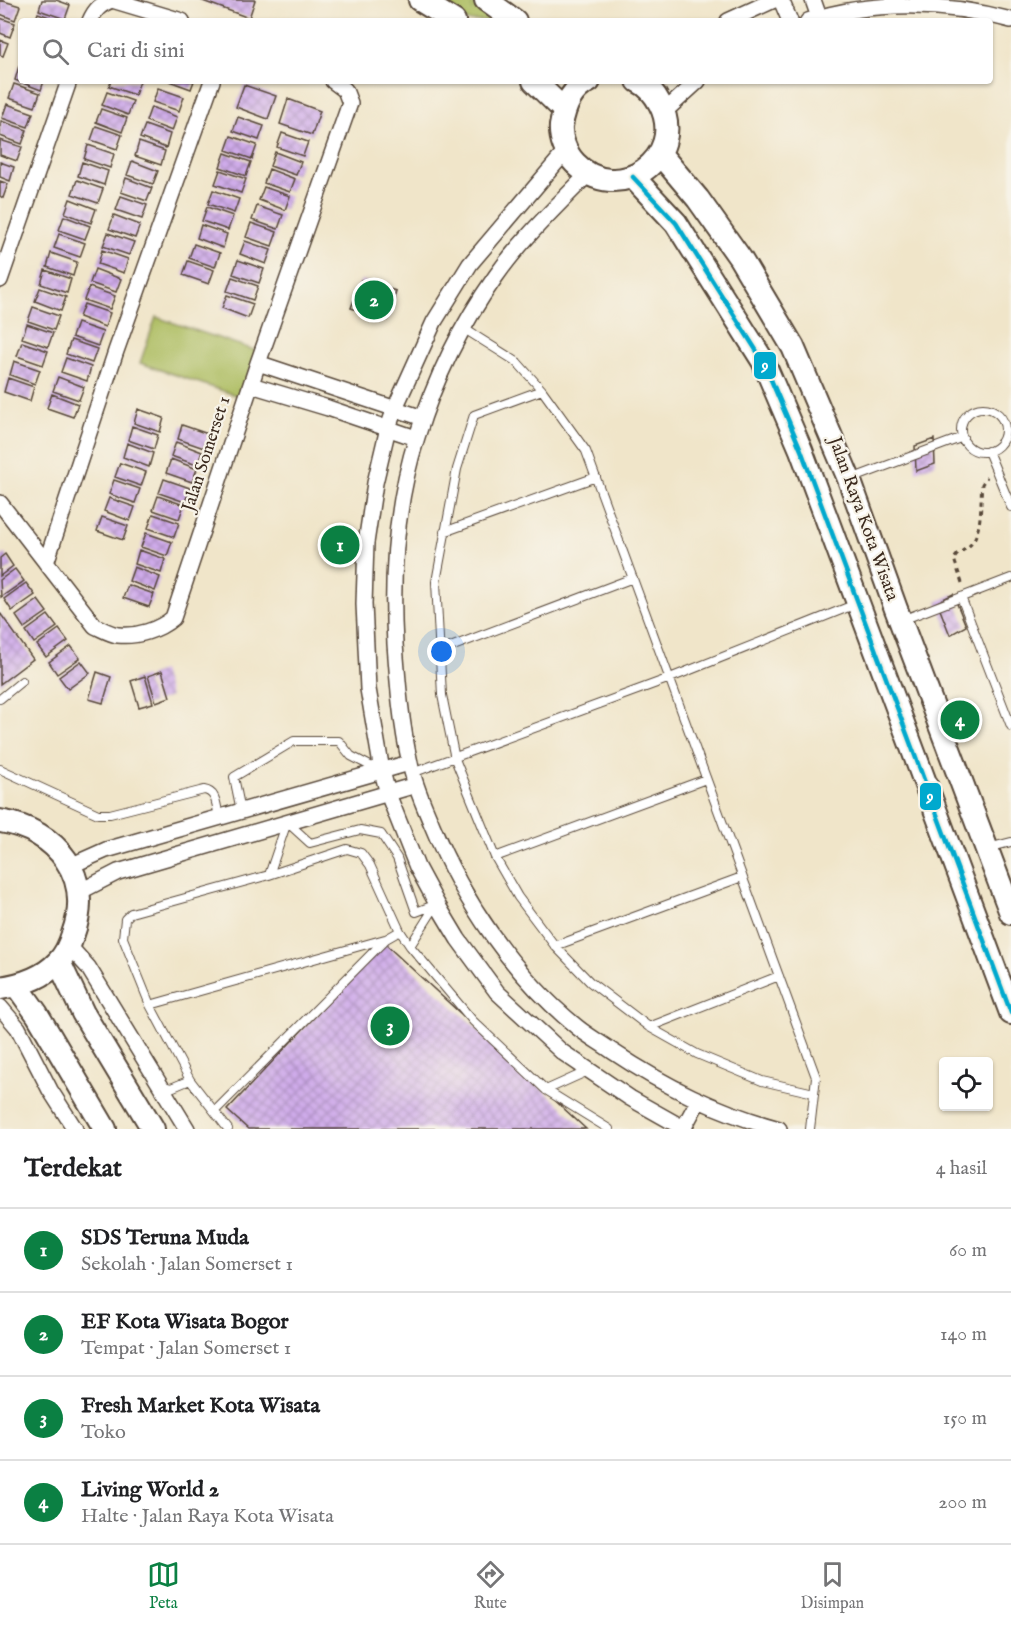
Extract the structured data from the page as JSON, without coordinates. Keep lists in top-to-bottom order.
{
  "streets": {
    "street": ["Jalan Somerset 1", "Jalan Raya Kota Wisata"]
  },
  "lines": ["transit line 9"],
  "page": {
    "search": "Cari di sini",
    "pins": [
      "2",
      "1",
      "4",
      "3"
    ],
    "heading": ["Terdekat", "4 hasil"],
    "list": [
      {
        "mark": "1",
        "name": "SDS Teruna Muda",
        "note": "Sekolah · Jalan Somerset 1",
        "value": "60 m"
      },
      {
        "mark": "2",
        "name": "EF Kota Wisata Bogor",
        "note": "Tempat · Jalan Somerset 1",
        "value": "140 m"
      },
      {
        "mark": "3",
        "name": "Fresh Market Kota Wisata",
        "note": "Toko",
        "value": "150 m"
      },
      {
        "mark": "4",
        "name": "Living World 2",
        "note": "Halte · Jalan Raya Kota Wisata",
        "value": "200 m"
      }
    ],
    "nav": ["Peta", "Rute", "Disimpan"]
  }
}
